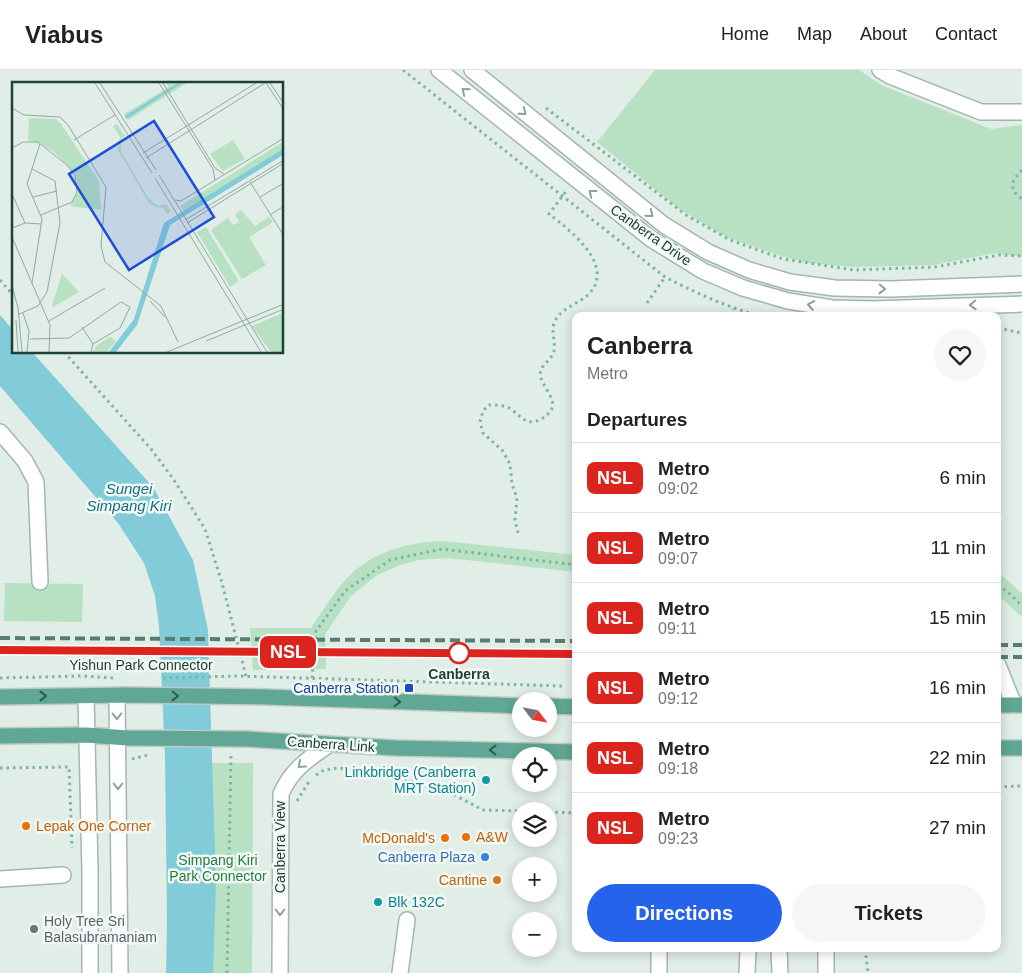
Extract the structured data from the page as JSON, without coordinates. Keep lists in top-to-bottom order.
{
  "streets": {
    "main road": ["Canberra Link"],
    "street": ["Canberra Drive", "Canberra View"],
    "path": ["Yishun Park Connector"]
  },
  "crossings": [
    ["Canberra Link", "Canberra View"]
  ],
  "one_way": ["Canberra View"],
  "water": ["Sungei Simpang Kiri"],
  "parks": ["Simpang Kiri Park Connector"],
  "places": {
    "other": [
      "Canberra",
      "Linkbridge (Canberra MRT Station)",
      "Lepak One Corner",
      "A&W",
      "McDonald's",
      "Canberra Plaza",
      "Cantine",
      "Blk 132C",
      "Holy Tree Sri Balasubramaniam"
    ],
    "transit": ["Canberra Station"]
  },
  "lines": ["metro line NSL"],
  "north": "bottom right",
  "page": {
    "header": "Viabus",
    "nav": [
      "Home",
      "Map",
      "About",
      "Contact"
    ],
    "on_map": "NSL",
    "heading": [
      ["Canberra", "Metro"],
      "Departures"
    ],
    "list": [
      {
        "mark": "NSL",
        "name": "Metro",
        "note": "09:02",
        "value": "6 min"
      },
      {
        "mark": "NSL",
        "name": "Metro",
        "note": "09:07",
        "value": "11 min"
      },
      {
        "mark": "NSL",
        "name": "Metro",
        "note": "09:11",
        "value": "15 min"
      },
      {
        "mark": "NSL",
        "name": "Metro",
        "note": "09:12",
        "value": "16 min"
      },
      {
        "mark": "NSL",
        "name": "Metro",
        "note": "09:18",
        "value": "22 min"
      },
      {
        "mark": "NSL",
        "name": "Metro",
        "note": "09:23",
        "value": "27 min"
      }
    ],
    "map_buttons": ["+", "−"],
    "buttons": ["Directions", "Tickets"]
  }
}
